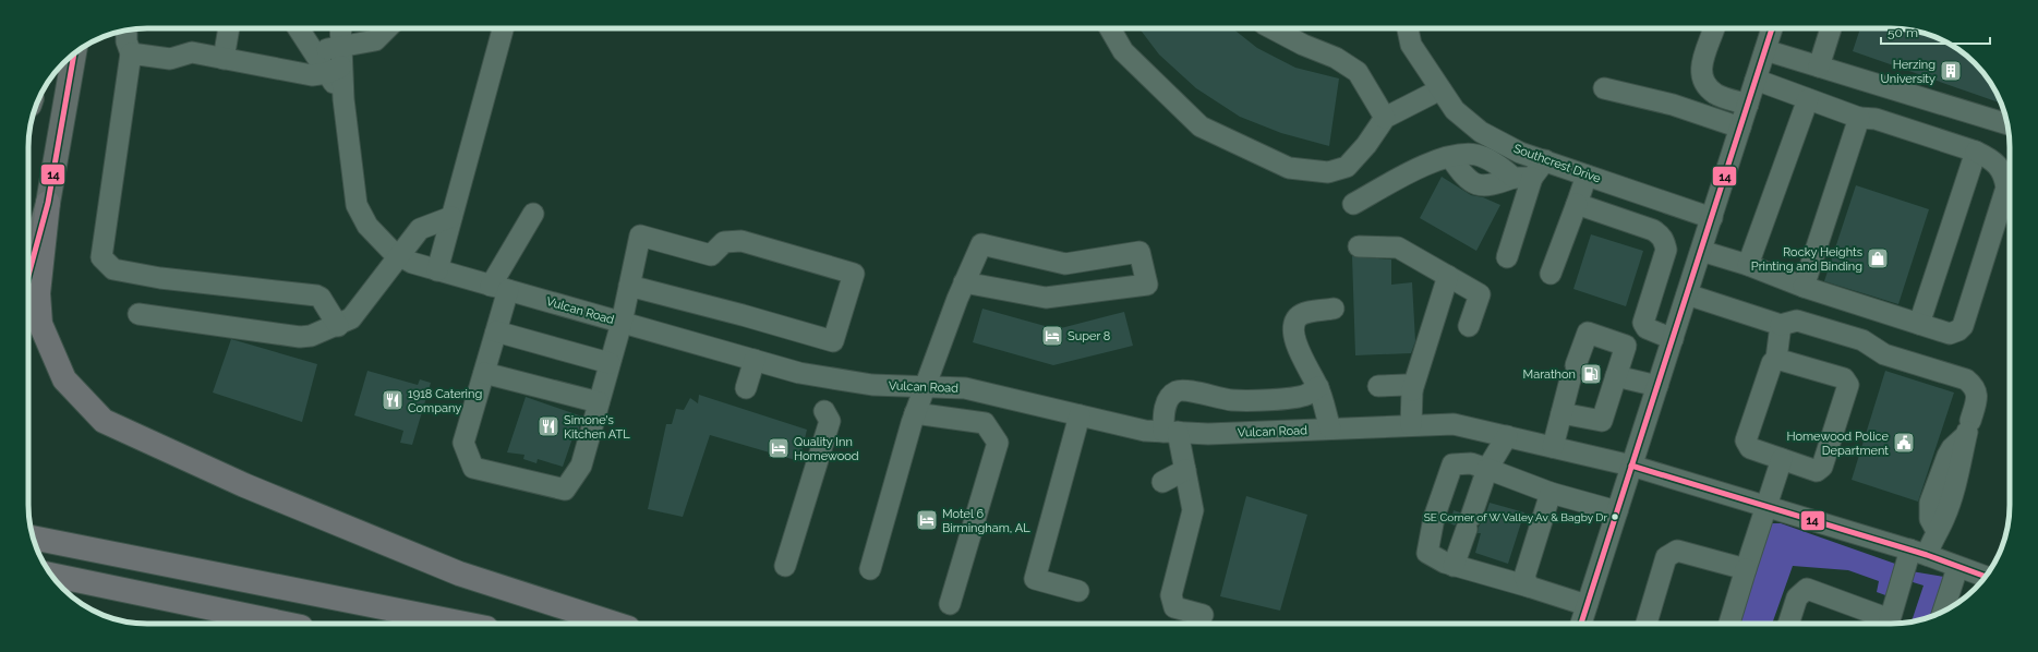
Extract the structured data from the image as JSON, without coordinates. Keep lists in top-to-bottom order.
{
  "streets": {
    "street": ["Southcrest Drive", "Vulcan Road"]
  },
  "places": {
    "building": ["Herzing University"],
    "shop": ["Rocky Heights Printing and Binding"],
    "hotel": ["Super 8", "Quality Inn Homewood", "Motel 6 Birmingham, AL"],
    "fuel station": ["Marathon"],
    "restaurant": ["1918 Catering Company", "Simone's Kitchen ATL"],
    "public building": ["Homewood Police Department"],
    "other": ["SE Corner of W Valley Av & Bagby Dr"]
  },
  "lines": ["transit line 14"],
  "scale_bar": "50 m"
}
